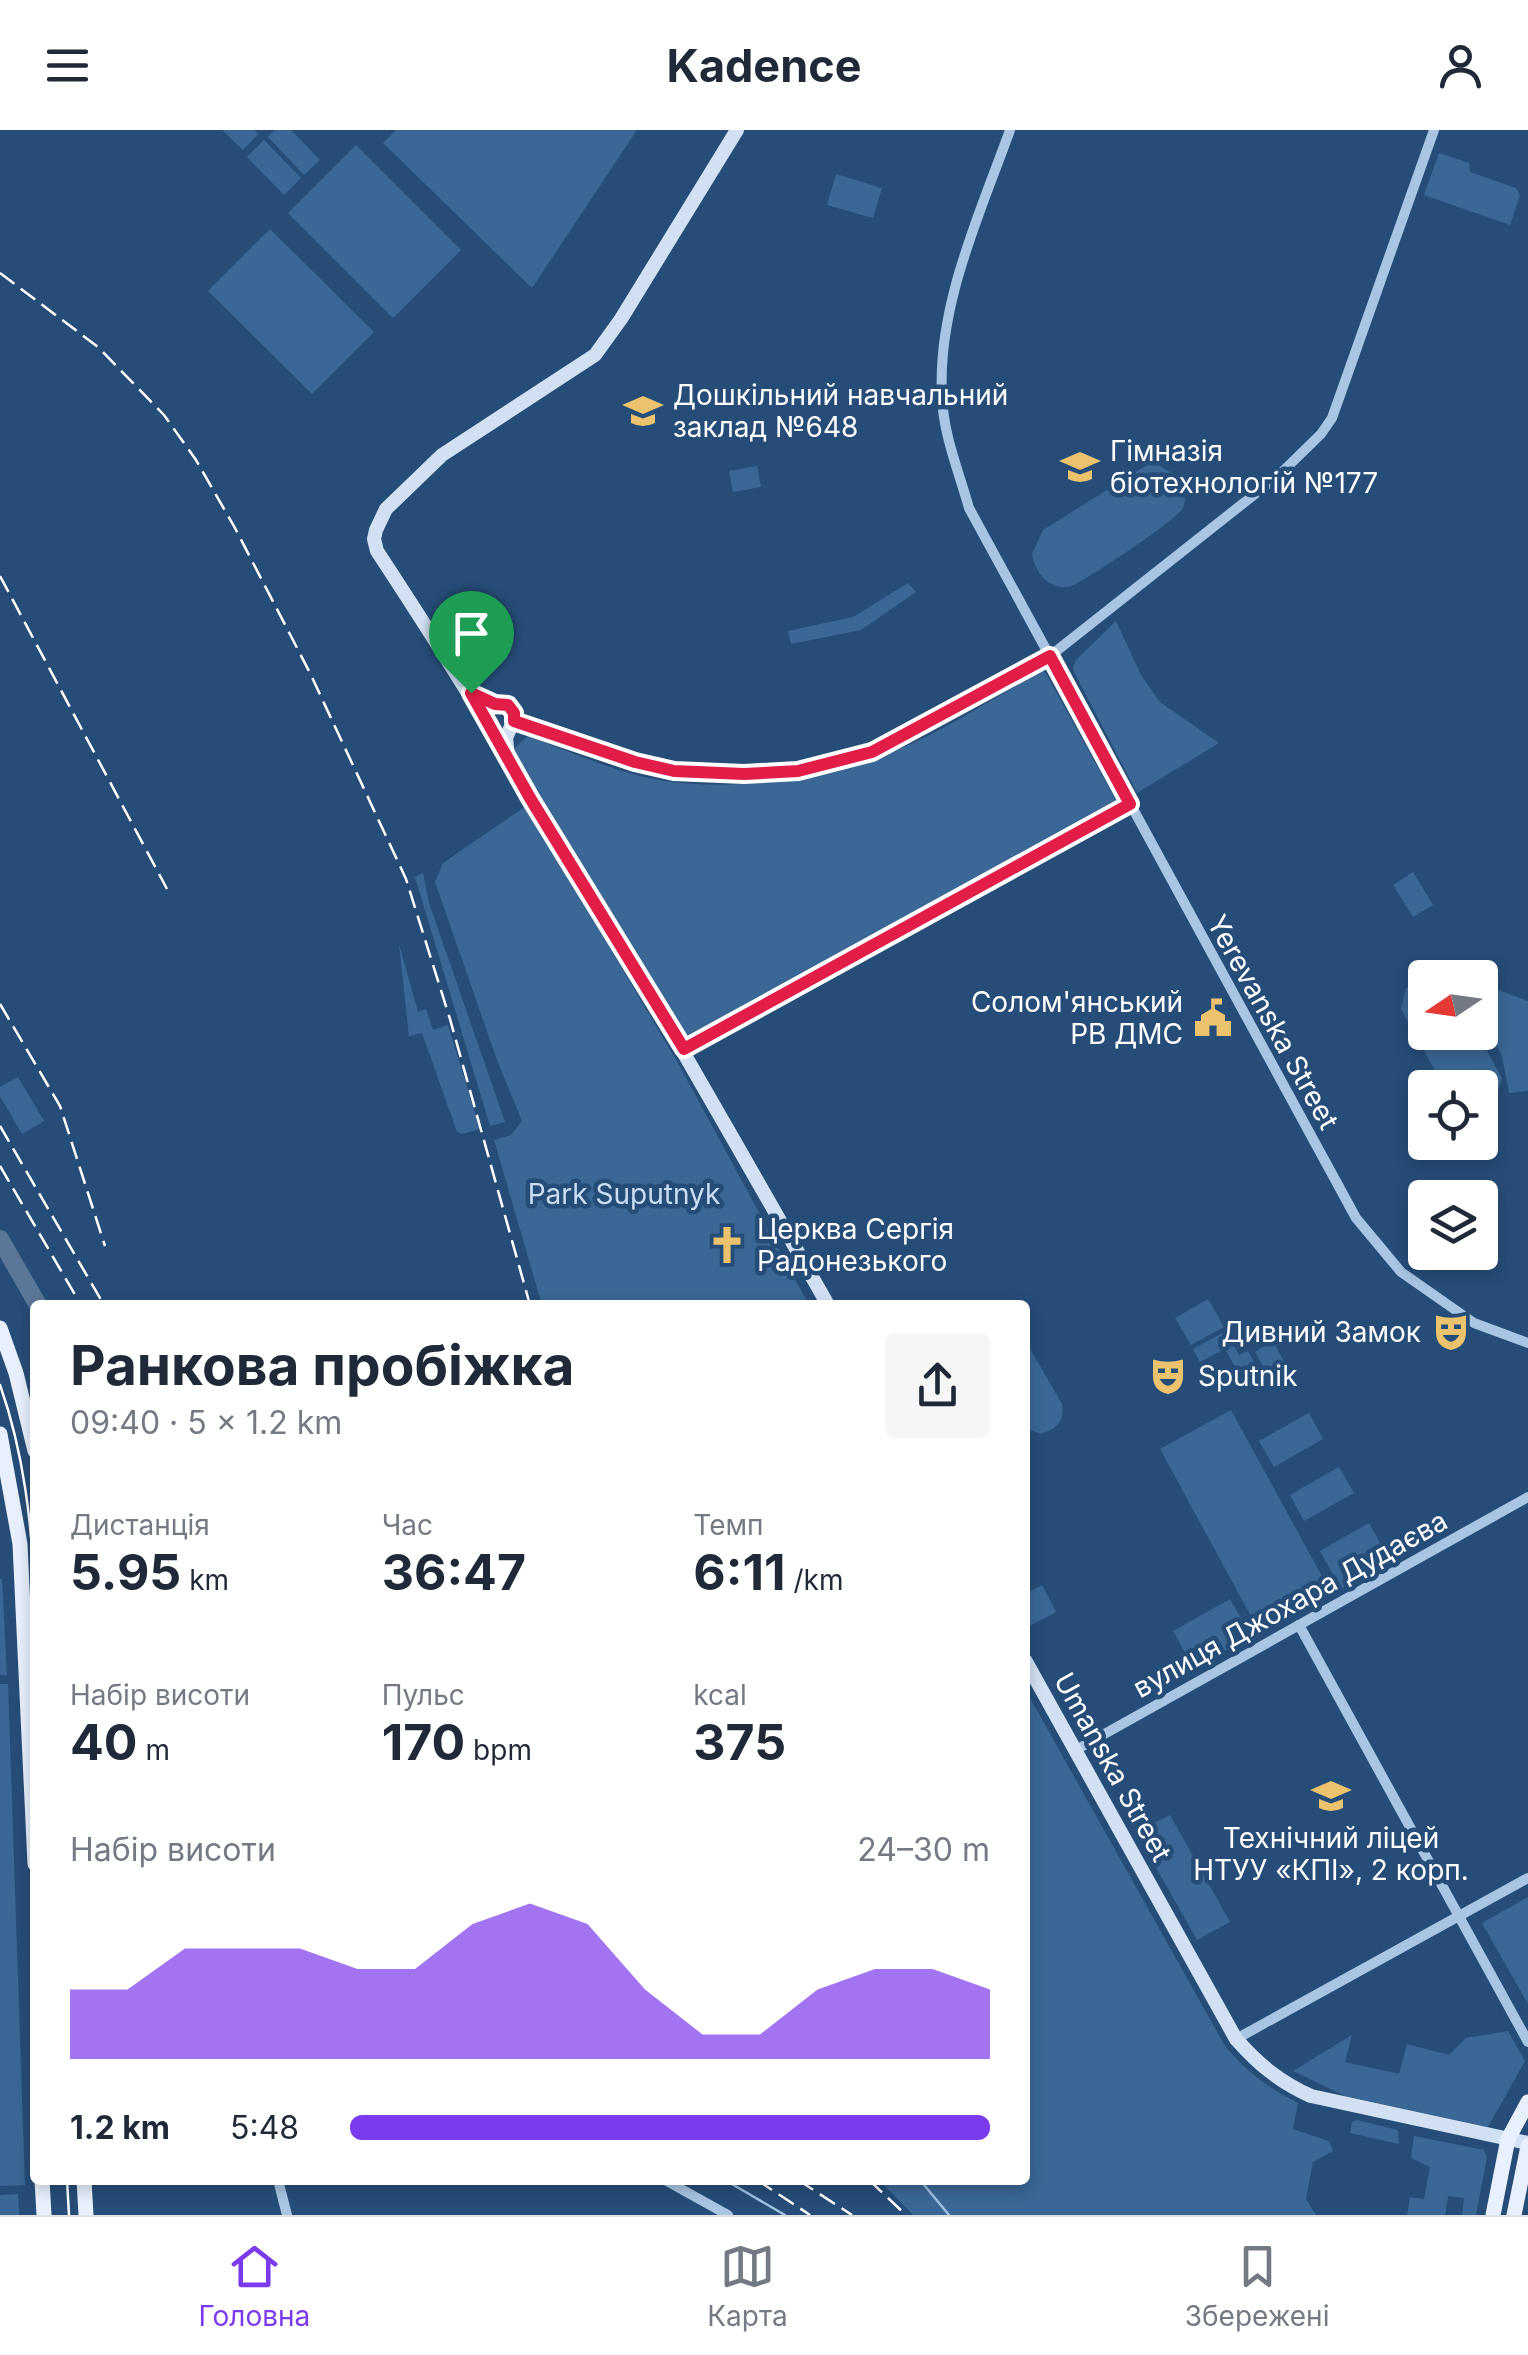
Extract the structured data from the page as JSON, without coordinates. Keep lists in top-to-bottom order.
{
  "streets": {
    "street": ["Yerevanska Street", "вулиця Джохара Дудаєва", "Umanska Street"]
  },
  "crossings": [
    ["вулиця Джохара Дудаєва", "Umanska Street"]
  ],
  "parks": ["Park Suputnyk"],
  "places": {
    "school or university": ["Дошкільний навчальний заклад №648", "Гімназія біотехнологій №177", "Технічний ліцей НТУУ «КПІ», 2 корп."],
    "public building": ["Солом'янський РВ ДМС"],
    "church": ["Церква Сергія Радонезького"],
    "theatre": ["Дивний Замок", "Sputnik"]
  },
  "north": "left",
  "page": {
    "header": "Kadence",
    "heading": ["Ранкова пробіжка", "09:40 · 5 × 1.2 km"],
    "stats": [
      ["Дистанція", "5.95 km"],
      ["Час", "36:47"],
      ["Темп", "6:11 /km"],
      ["Набір висоти", "40 m"],
      ["Пульс", "170 bpm"],
      ["kcal", "375"]
    ],
    "chart": ["Набір висоти", "24–30 m"],
    "list": [
      {
        "name": "1.2 km",
        "note": "5:48"
      }
    ],
    "tabs": ["Головна", "Карта", "Збережені"]
  }
}
